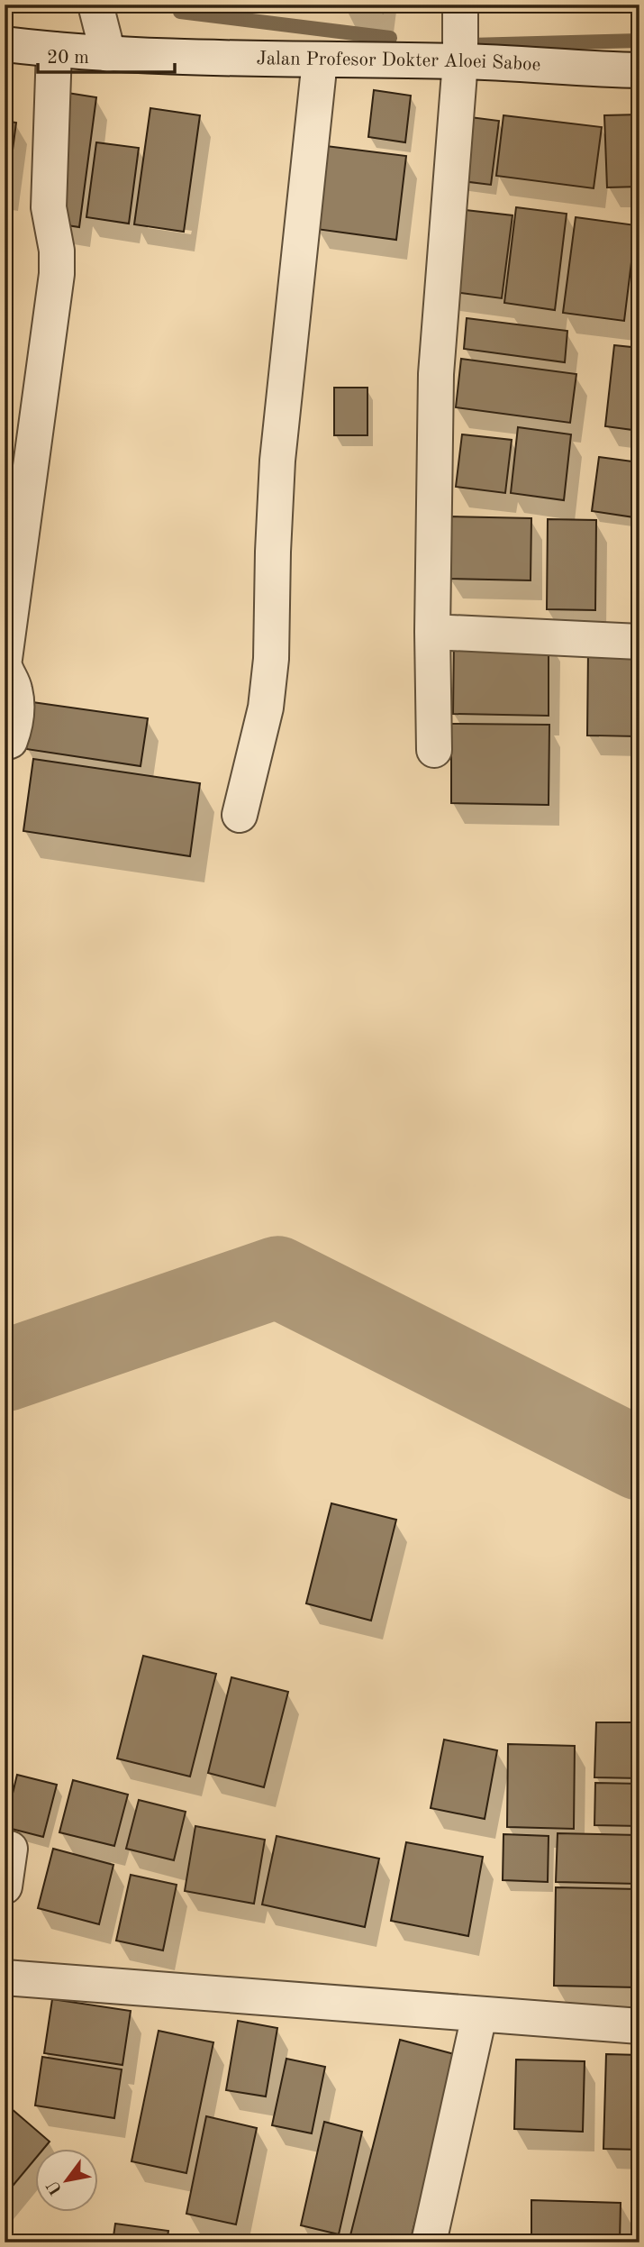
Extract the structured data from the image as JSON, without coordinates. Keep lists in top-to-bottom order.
{
  "streets": {
    "street": ["Jalan Profesor Dokter Aloei Saboe"]
  },
  "scale_bar": "20 m",
  "north": "bottom left"
}
